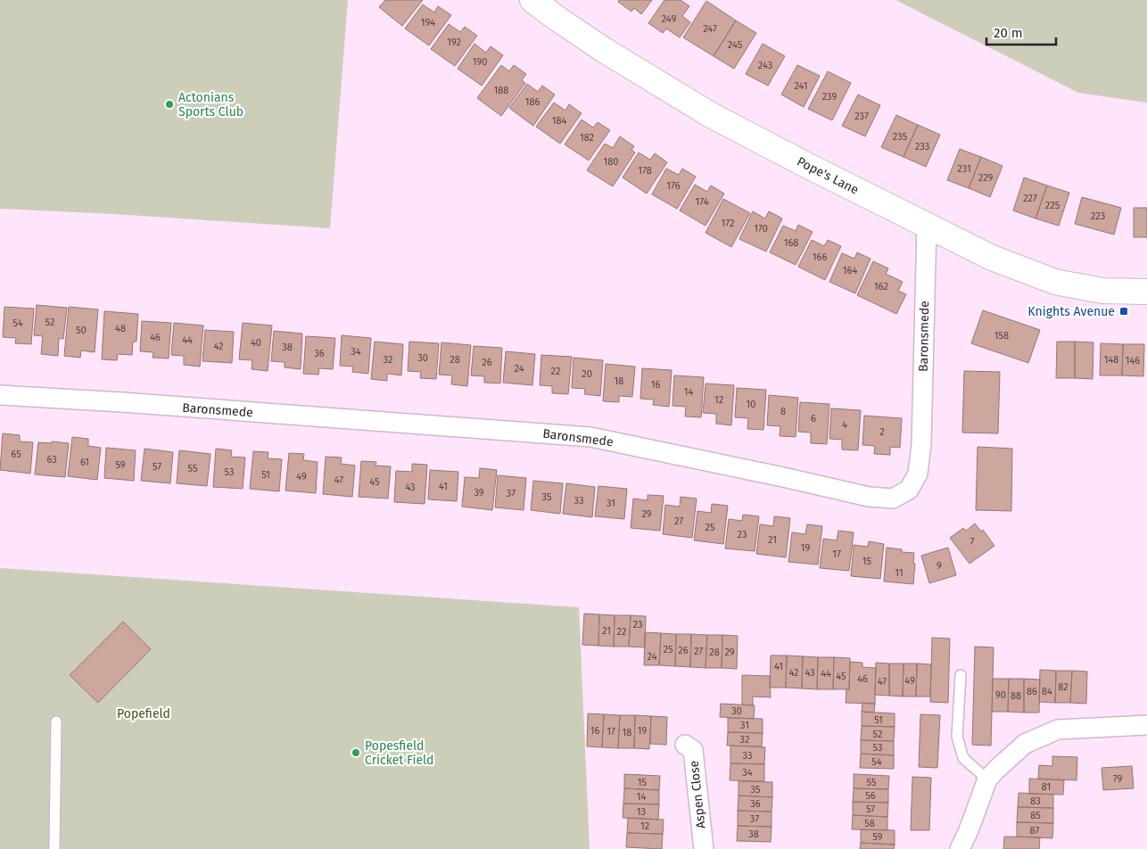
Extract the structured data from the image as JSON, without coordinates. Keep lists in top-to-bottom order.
{
  "streets": {
    "main road": ["Pope's Lane"],
    "street": ["Baronsmede", "Aspen Close"]
  },
  "crossings": [
    ["Pope's Lane", "Baronsmede"]
  ],
  "parks": ["Popefield"],
  "places": {
    "other": ["Actonians Sports Club", "Popesfield Cricket Field"],
    "transit": ["Knights Avenue"]
  },
  "house_numbers": [
    "249",
    "194",
    "247",
    "192",
    "245",
    "190",
    "243",
    "241",
    "188",
    "239",
    "186",
    "237",
    "184",
    "235",
    "182",
    "233",
    "180",
    "231",
    "178",
    "229",
    "176",
    "227",
    "174",
    "225",
    "223",
    "172",
    "170",
    "168",
    "166",
    "164",
    "162",
    "52",
    "54",
    "48",
    "50",
    "158",
    "46",
    "44",
    "40",
    "42",
    "38",
    "34",
    "36",
    "30",
    "32",
    "28",
    "148",
    "146",
    "26",
    "24",
    "22",
    "20",
    "18",
    "16",
    "14",
    "12",
    "10",
    "8",
    "6",
    "4",
    "2",
    "65",
    "63",
    "61",
    "59",
    "57",
    "55",
    "53",
    "51",
    "49",
    "47",
    "45",
    "41",
    "43",
    "39",
    "37",
    "35",
    "33",
    "31",
    "29",
    "27",
    "25",
    "23",
    "21",
    "7",
    "19",
    "17",
    "15",
    "9",
    "11",
    "23",
    "21",
    "22",
    "25",
    "26",
    "27",
    "28",
    "29",
    "24",
    "41",
    "42",
    "43",
    "44",
    "45",
    "46",
    "49",
    "47",
    "82",
    "86",
    "84",
    "90",
    "88",
    "30",
    "51",
    "31",
    "16",
    "19",
    "17",
    "18",
    "52",
    "32",
    "53",
    "33",
    "54",
    "34",
    "79",
    "15",
    "55",
    "81",
    "35",
    "56",
    "14",
    "83",
    "36",
    "57",
    "13",
    "85",
    "37",
    "58",
    "12",
    "87",
    "38",
    "59"
  ],
  "scale_bar": "20 m"
}
